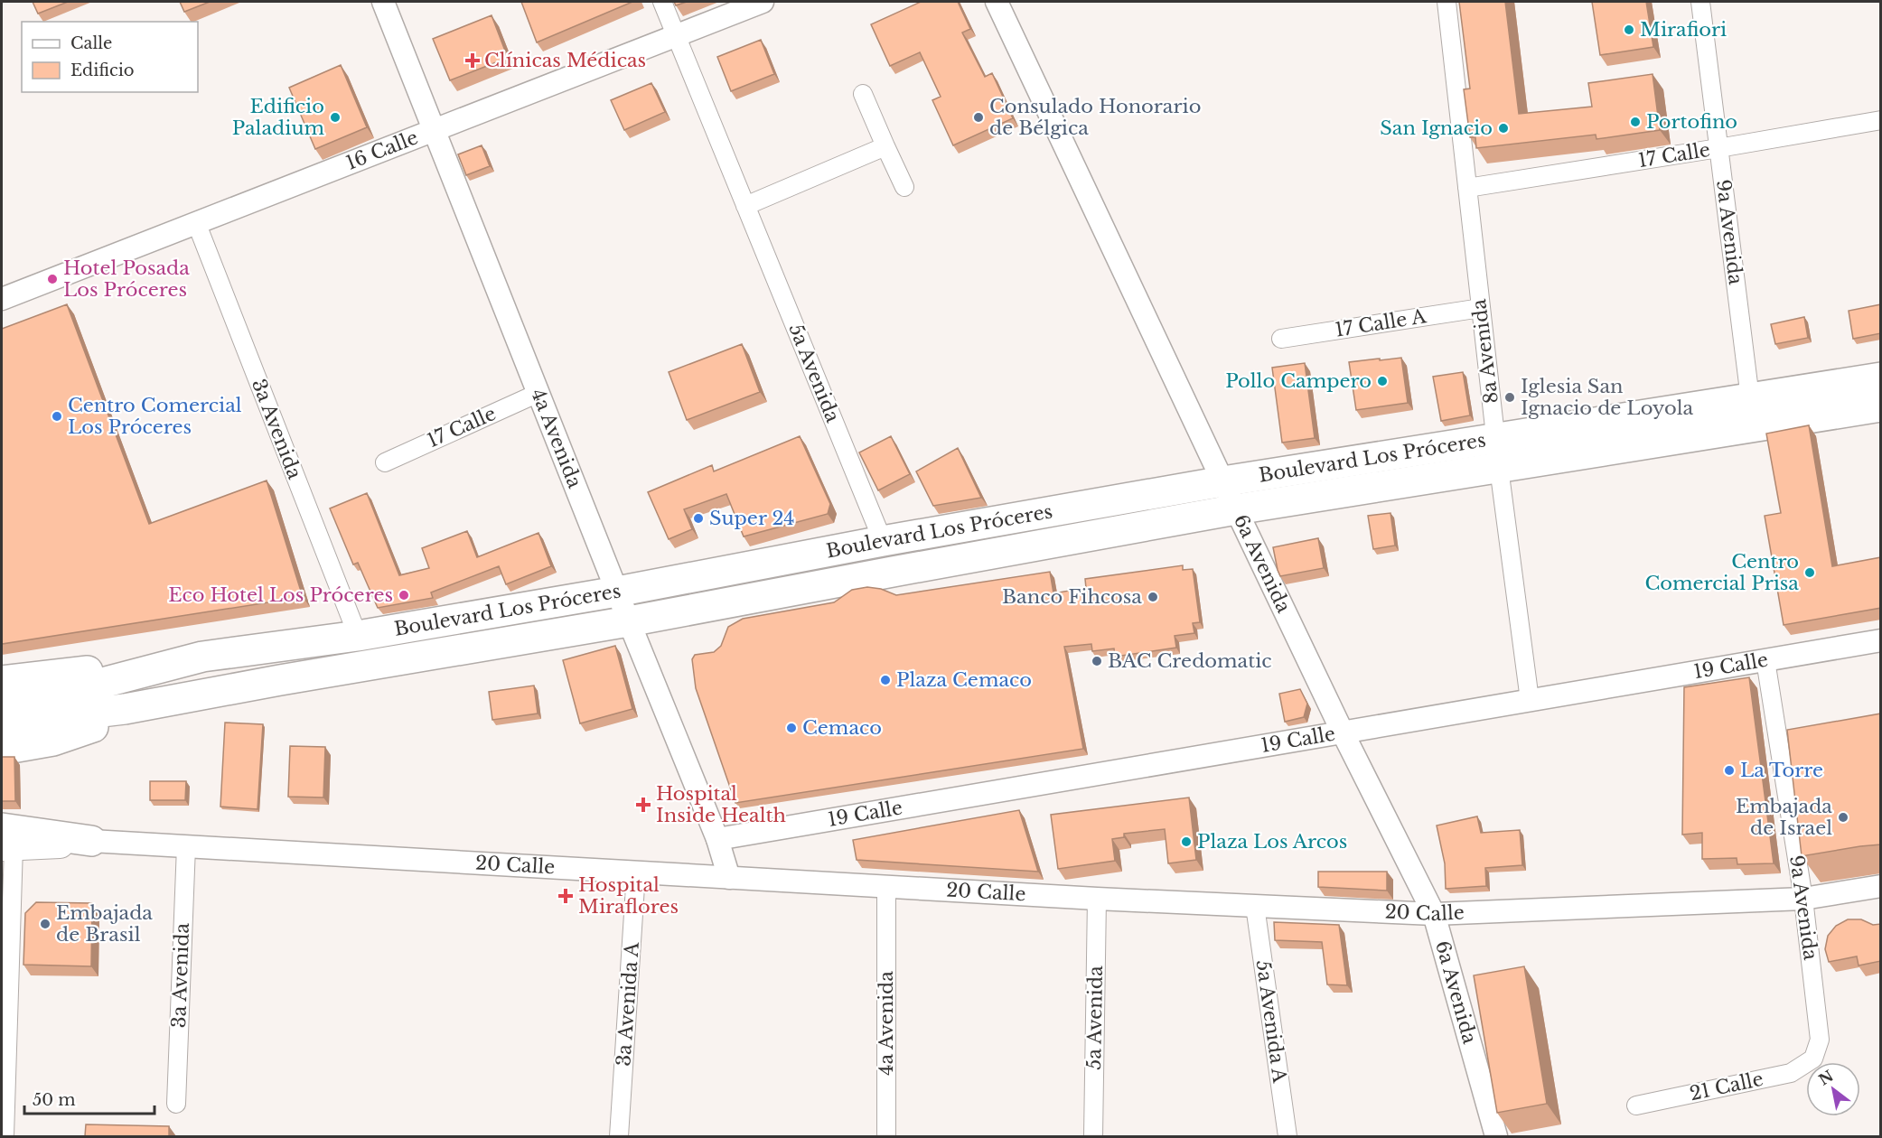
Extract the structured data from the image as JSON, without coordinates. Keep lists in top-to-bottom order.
{
  "streets": {
    "highway": ["Boulevard Los Próceres"],
    "street": [
      "16 Calle",
      "17 Calle",
      "9a Avenida",
      "17 Calle A",
      "8a Avenida",
      "5a Avenida",
      "3a Avenida",
      "4a Avenida",
      "6a Avenida",
      "19 Calle",
      "20 Calle",
      "3a Avenida A",
      "5a Avenida A",
      "21 Calle"
    ]
  },
  "crossings": [
    ["16 Calle", "5a Avenida"],
    ["16 Calle", "3a Avenida"],
    ["16 Calle", "4a Avenida"],
    ["17 Calle", "9a Avenida"],
    ["17 Calle", "8a Avenida"],
    ["17 Calle", "4a Avenida"],
    ["9a Avenida", "Boulevard Los Próceres"],
    ["9a Avenida", "19 Calle"],
    ["9a Avenida", "20 Calle"],
    ["9a Avenida", "21 Calle"],
    ["17 Calle A", "8a Avenida"],
    ["8a Avenida", "Boulevard Los Próceres"],
    ["8a Avenida", "19 Calle"],
    ["5a Avenida", "Boulevard Los Próceres"],
    ["5a Avenida", "20 Calle"],
    ["3a Avenida", "Boulevard Los Próceres"],
    ["3a Avenida", "20 Calle"],
    ["4a Avenida", "Boulevard Los Próceres"],
    ["4a Avenida", "19 Calle"],
    ["4a Avenida", "20 Calle"],
    ["Boulevard Los Próceres", "6a Avenida"],
    ["6a Avenida", "19 Calle"],
    ["6a Avenida", "20 Calle"],
    ["20 Calle", "3a Avenida A"],
    ["20 Calle", "5a Avenida A"]
  ],
  "places": {
    "other": [
      "Mirafiori",
      "Edificio Paladium",
      "Consulado Honorario de Bélgica",
      "Portofino",
      "San Ignacio",
      "Hotel Posada Los Próceres",
      "Pollo Campero",
      "Iglesia San Ignacio de Loyola",
      "Centro Comercial Los Próceres",
      "Super 24",
      "Centro Comercial Prisa",
      "Eco Hotel Los Próceres",
      "Banco Fihcosa",
      "BAC Credomatic",
      "Plaza Cemaco",
      "Cemaco",
      "La Torre",
      "Embajada de Israel",
      "Plaza Los Arcos",
      "Embajada de Brasil"
    ],
    "health": ["Clínicas Médicas", "Hospital Inside Health", "Hospital Miraflores"]
  },
  "legend": ["Calle", "Edificio"],
  "scale_bar": "50 m",
  "north": "top left"
}
